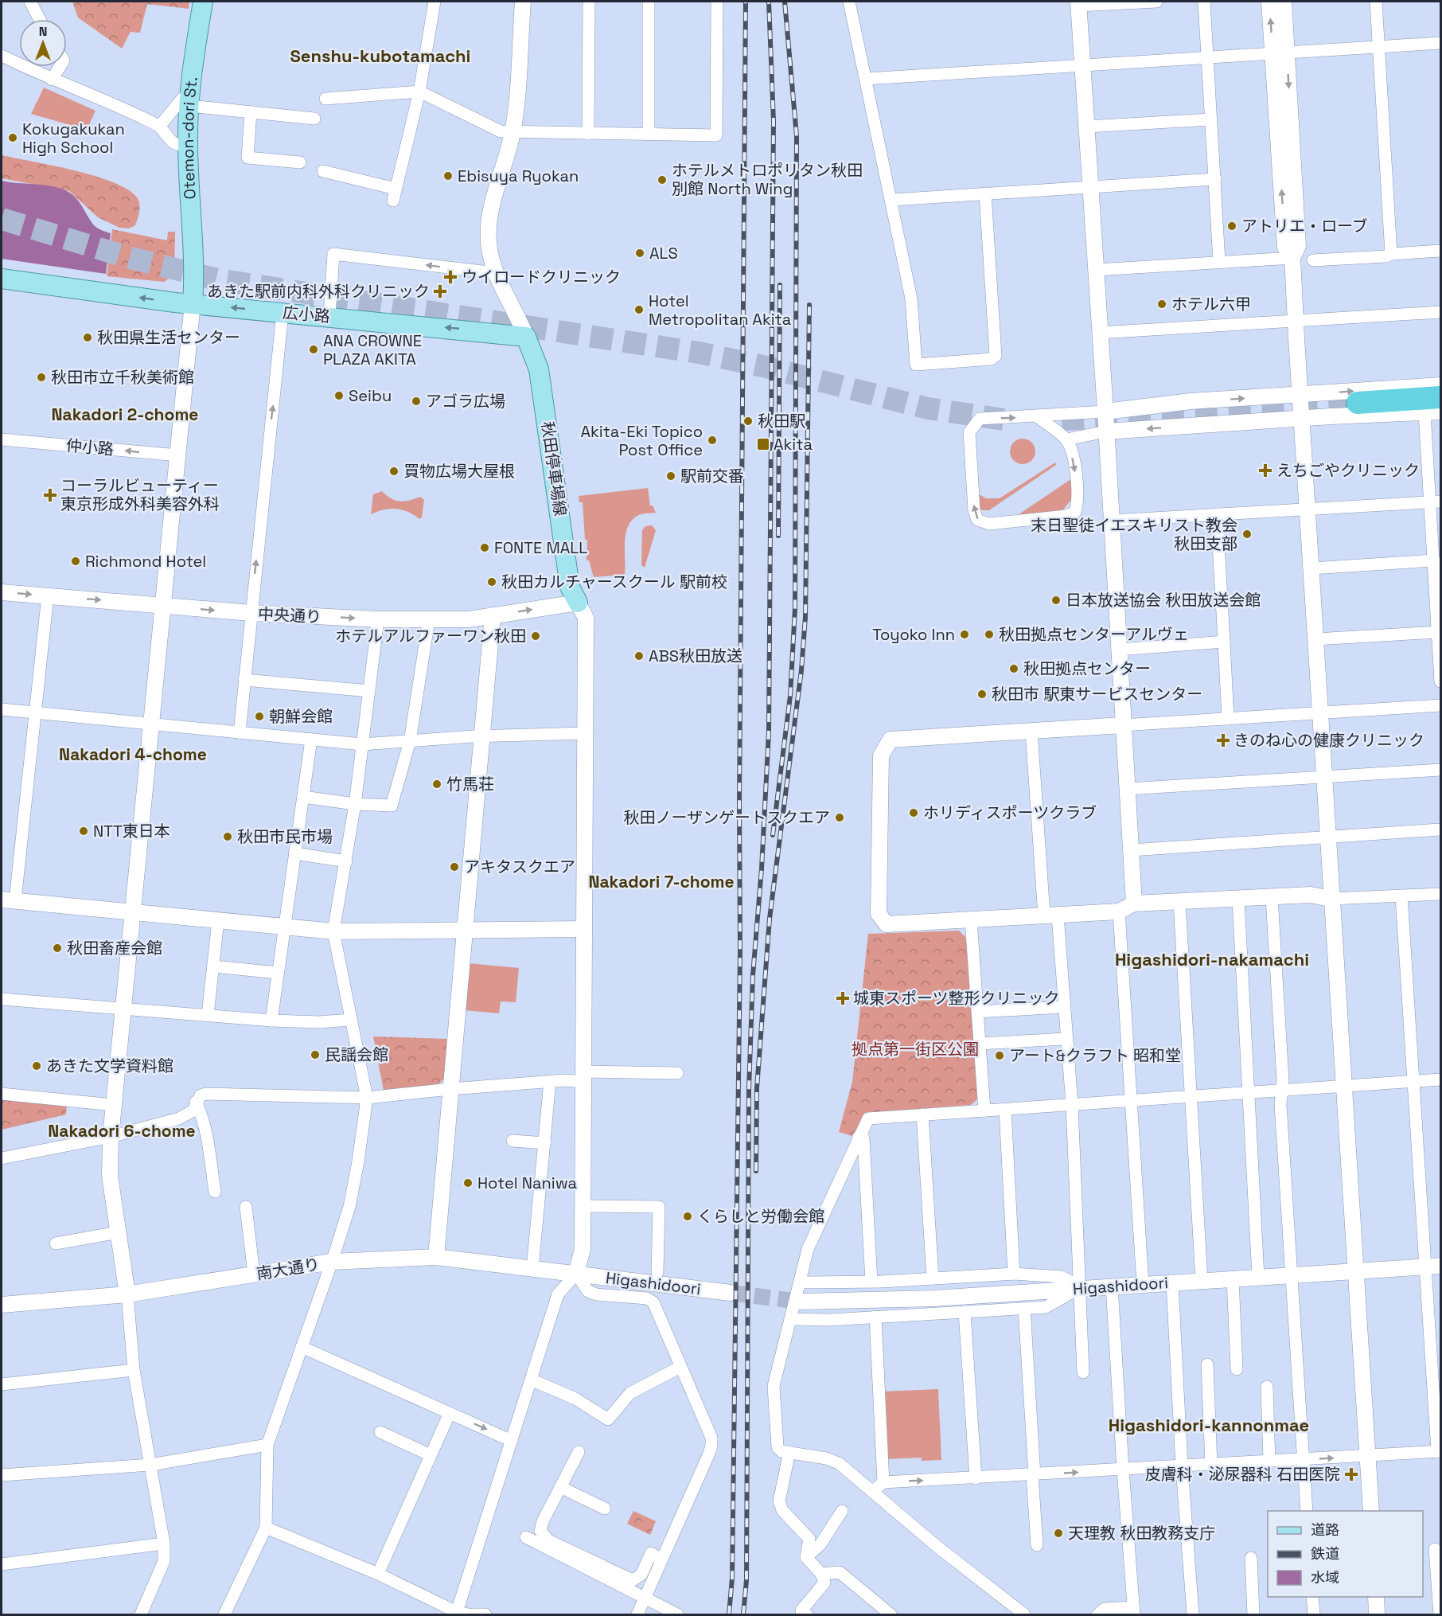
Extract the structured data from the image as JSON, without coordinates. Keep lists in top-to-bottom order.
{
  "streets": {
    "main road": ["Otemon-dori St.", "広小路", "秋田停車場線"],
    "street": [
      "仲小路",
      "中央通り",
      "南大通り",
      "Higashidoori"
    ]
  },
  "crossings": [
    ["Otemon-dori St.", "広小路"],
    ["広小路", "秋田停車場線"],
    ["秋田停車場線", "中央通り"],
    ["南大通り", "Higashidoori"]
  ],
  "one_way": ["広小路", "仲小路"],
  "districts": [
    "Senshu-kubotamachi",
    "Nakadori 2-chome",
    "Nakadori 4-chome",
    "Nakadori 7-chome",
    "Higashidori-nakamachi",
    "Nakadori 6-chome",
    "Higashidori-kannonmae"
  ],
  "parks": ["拠点第一街区公園"],
  "places": {
    "other": [
      "Kokugakukan High School",
      "Ebisuya Ryokan",
      "ホテルメトロポリタン秋田 別館 North Wing",
      "アトリエ・ローブ",
      "ALS",
      "ホテル六甲",
      "Hotel Metropolitan Akita",
      "秋田県生活センター",
      "ANA CROWNE PLAZA AKITA",
      "秋田市立千秋美術館",
      "Seibu",
      "アゴラ広場",
      "秋田駅",
      "Akita-Eki Topico Post Office",
      "買物広場大屋根",
      "駅前交番",
      "末日聖徒イエスキリスト教会 秋田支部",
      "FONTE MALL",
      "Richmond Hotel",
      "秋田カルチャースクール 駅前校",
      "日本放送協会 秋田放送会館",
      "Toyoko Inn",
      "秋田拠点センターアルヴェ",
      "ホテルアルファーワン秋田",
      "ABS秋田放送",
      "秋田拠点センター",
      "秋田市 駅東サービスセンター",
      "朝鮮会館",
      "竹馬荘",
      "ホリディスポーツクラブ",
      "秋田ノーザンゲートスクエア",
      "NTT東日本",
      "秋田市民市場",
      "アキタスクエア",
      "秋田畜産会館",
      "民謡会館",
      "アート&クラフト 昭和堂",
      "あきた文学資料館",
      "Hotel Naniwa",
      "くらしと労働会館",
      "天理教 秋田教務支庁"
    ],
    "health": [
      "ウイロードクリニック",
      "あきた駅前内科外科クリニック",
      "えちごやクリニック",
      "コーラルビューティー 東京形成外科美容外科",
      "きのね心の健康クリニック",
      "城東スポーツ整形クリニック",
      "皮膚科・泌尿器科 石田医院"
    ],
    "transit": ["Akita"]
  },
  "legend": ["道路", "鉄道", "水域"],
  "north": "top"
}
